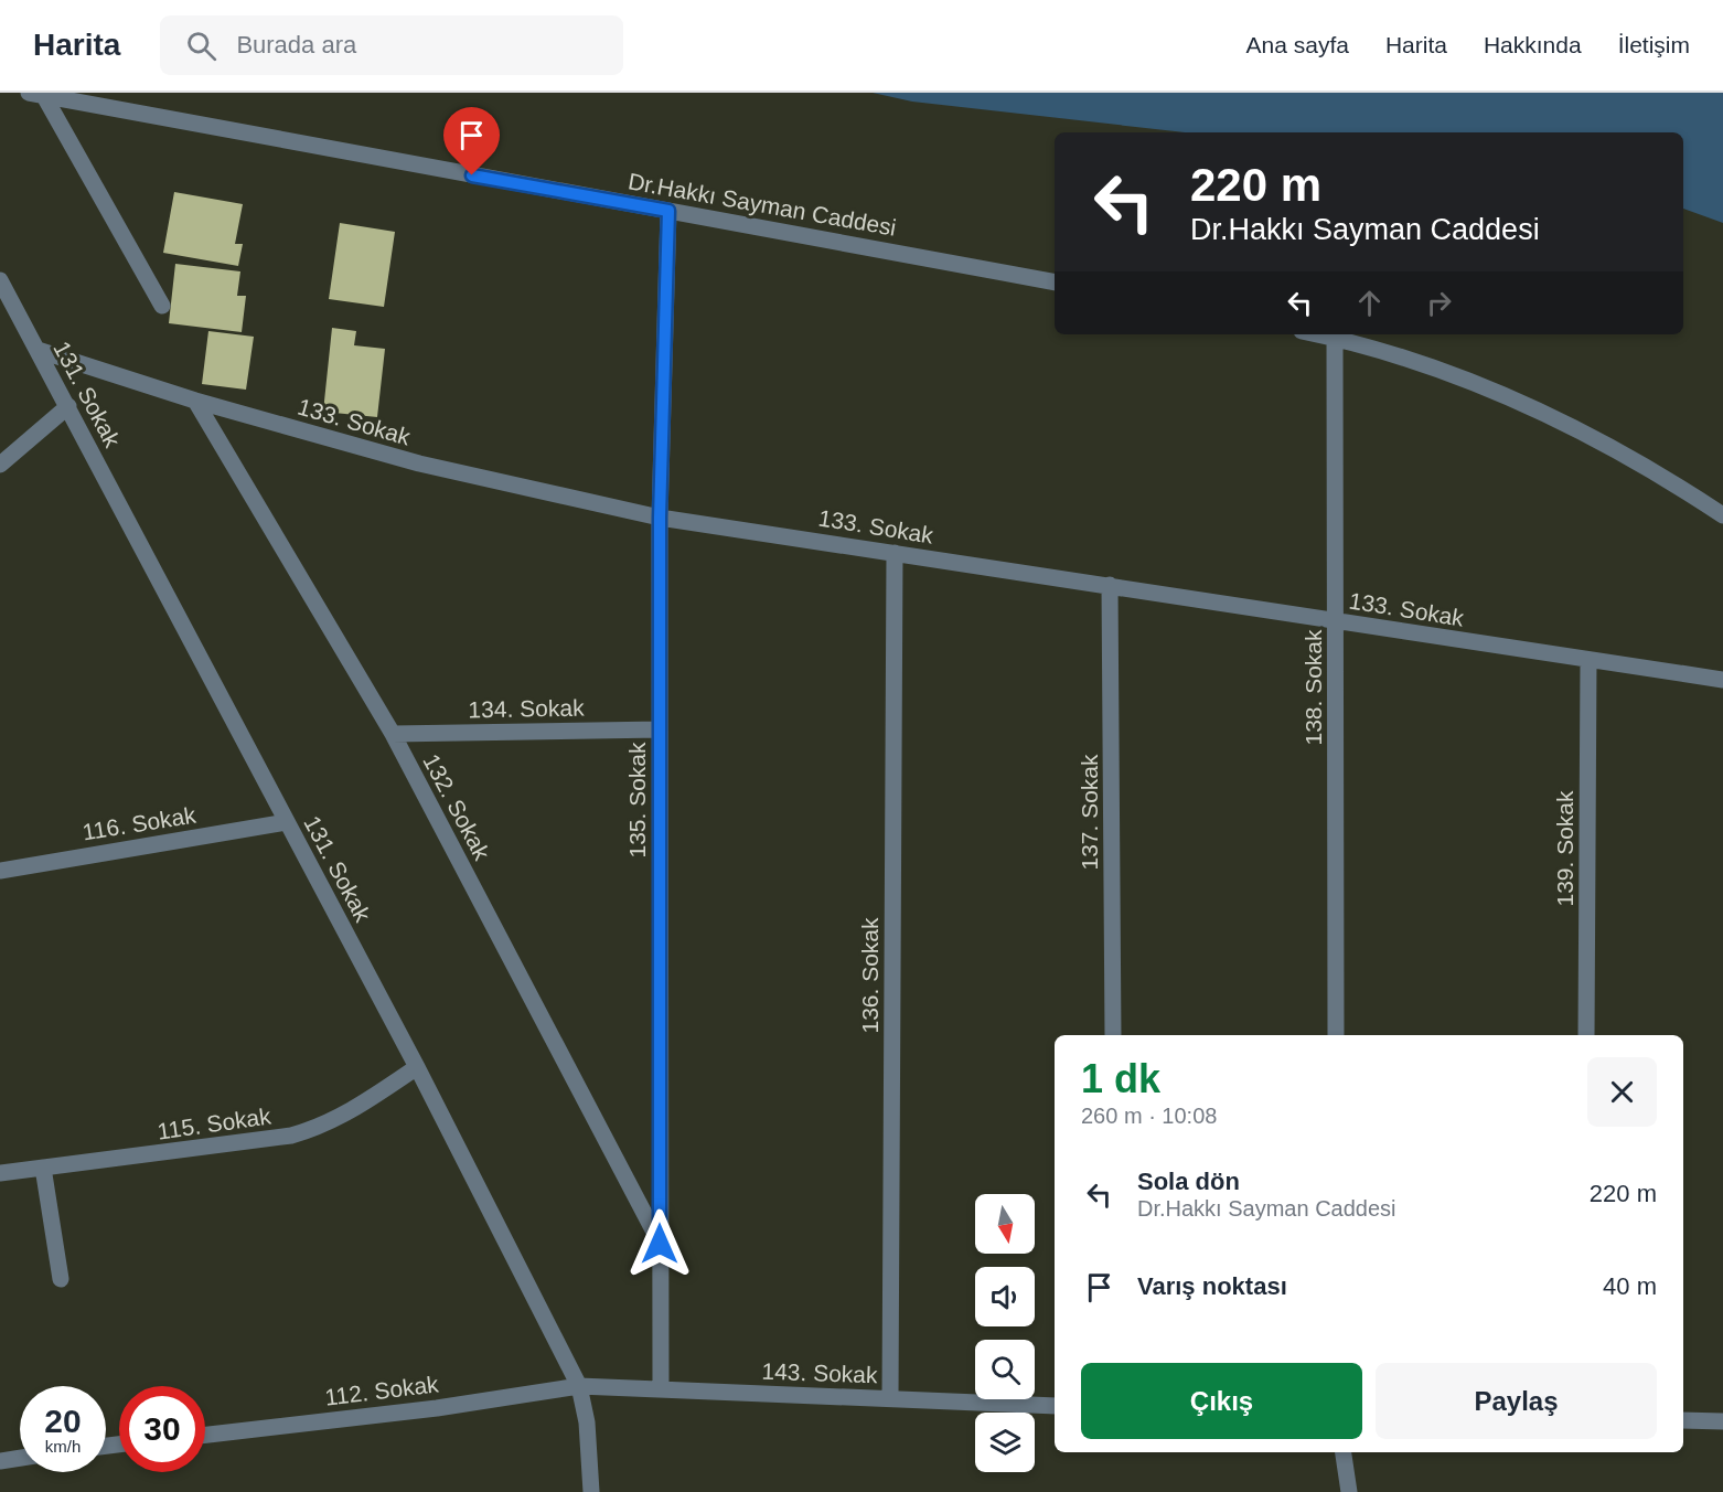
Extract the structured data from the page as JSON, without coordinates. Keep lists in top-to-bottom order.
{
  "streets": {
    "street": [
      "Dr.Hakkı Sayman Caddesi",
      "131. Sokak",
      "133. Sokak",
      "138. Sokak",
      "134. Sokak",
      "135. Sokak",
      "132. Sokak",
      "137. Sokak",
      "116. Sokak",
      "139. Sokak",
      "136. Sokak",
      "115. Sokak",
      "143. Sokak",
      "112. Sokak"
    ]
  },
  "crossings": [
    ["Dr.Hakkı Sayman Caddesi", "135. Sokak"],
    ["131. Sokak", "133. Sokak"],
    ["131. Sokak", "116. Sokak"],
    ["131. Sokak", "115. Sokak"],
    ["131. Sokak", "143. Sokak"],
    ["131. Sokak", "112. Sokak"],
    ["133. Sokak", "138. Sokak"],
    ["133. Sokak", "135. Sokak"],
    ["133. Sokak", "132. Sokak"],
    ["133. Sokak", "137. Sokak"],
    ["133. Sokak", "139. Sokak"],
    ["133. Sokak", "136. Sokak"],
    ["134. Sokak", "135. Sokak"],
    ["134. Sokak", "132. Sokak"],
    ["135. Sokak", "132. Sokak"],
    ["135. Sokak", "143. Sokak"],
    ["136. Sokak", "143. Sokak"],
    ["143. Sokak", "112. Sokak"]
  ],
  "north": "bottom",
  "page": {
    "header": "Harita",
    "search": "Burada ara",
    "nav": [
      "Ana sayfa",
      "Harita",
      "Hakkında",
      "İletişim"
    ],
    "turn": ["220 m", "Dr.Hakkı Sayman Caddesi"],
    "heading": ["1 dk", "260 m · 10:08"],
    "list": [
      {
        "name": "Sola dön",
        "note": "Dr.Hakkı Sayman Caddesi",
        "value": "220 m"
      },
      {
        "name": "Varış noktası",
        "value": "40 m"
      }
    ],
    "buttons": ["Çıkış", "Paylaş"],
    "speed": "20 km/h",
    "limit": "30"
  }
}
